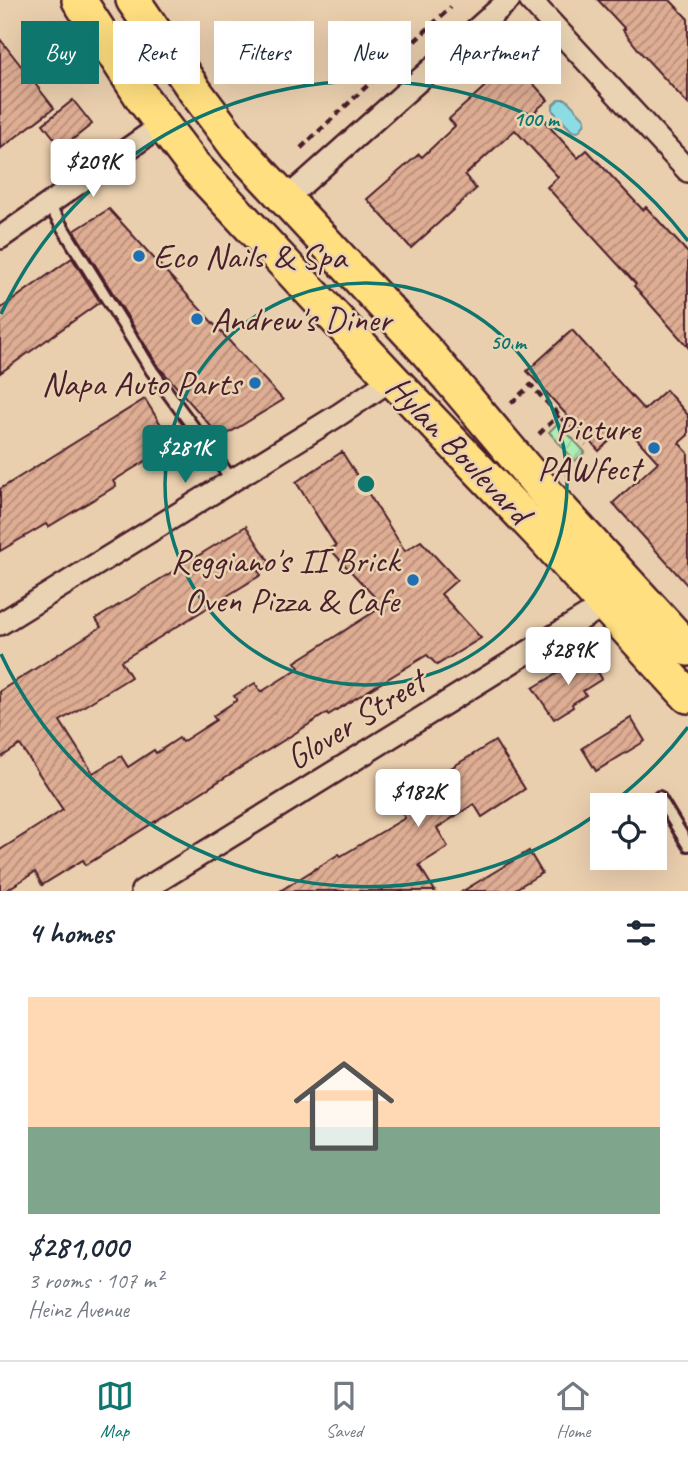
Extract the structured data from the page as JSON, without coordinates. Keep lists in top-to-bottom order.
{
  "streets": {
    "main road": ["Hylan Boulevard"],
    "street": ["Glover Street"]
  },
  "crossings": [
    ["Hylan Boulevard", "Glover Street"]
  ],
  "places": [
    "Eco Nails & Spa",
    "Andrew's Diner",
    "Napa Auto Parts",
    "Picture PAWfect",
    "Reggiano's II Brick Oven Pizza & Cafe"
  ],
  "page": {
    "chip": [
      "Buy",
      "Rent",
      "Filters",
      "New",
      "Apartment"
    ],
    "price": [
      "$209K",
      "$281K",
      "$289K",
      "$182K"
    ],
    "heading": "4 homes",
    "list": [
      {
        "name": "$281,000",
        "note": "3 rooms · 107 m² · Heinz Avenue"
      }
    ],
    "tabs": ["Map", "Saved", "Home"]
  },
  "rings": ["100 m", "50 m"]
}
